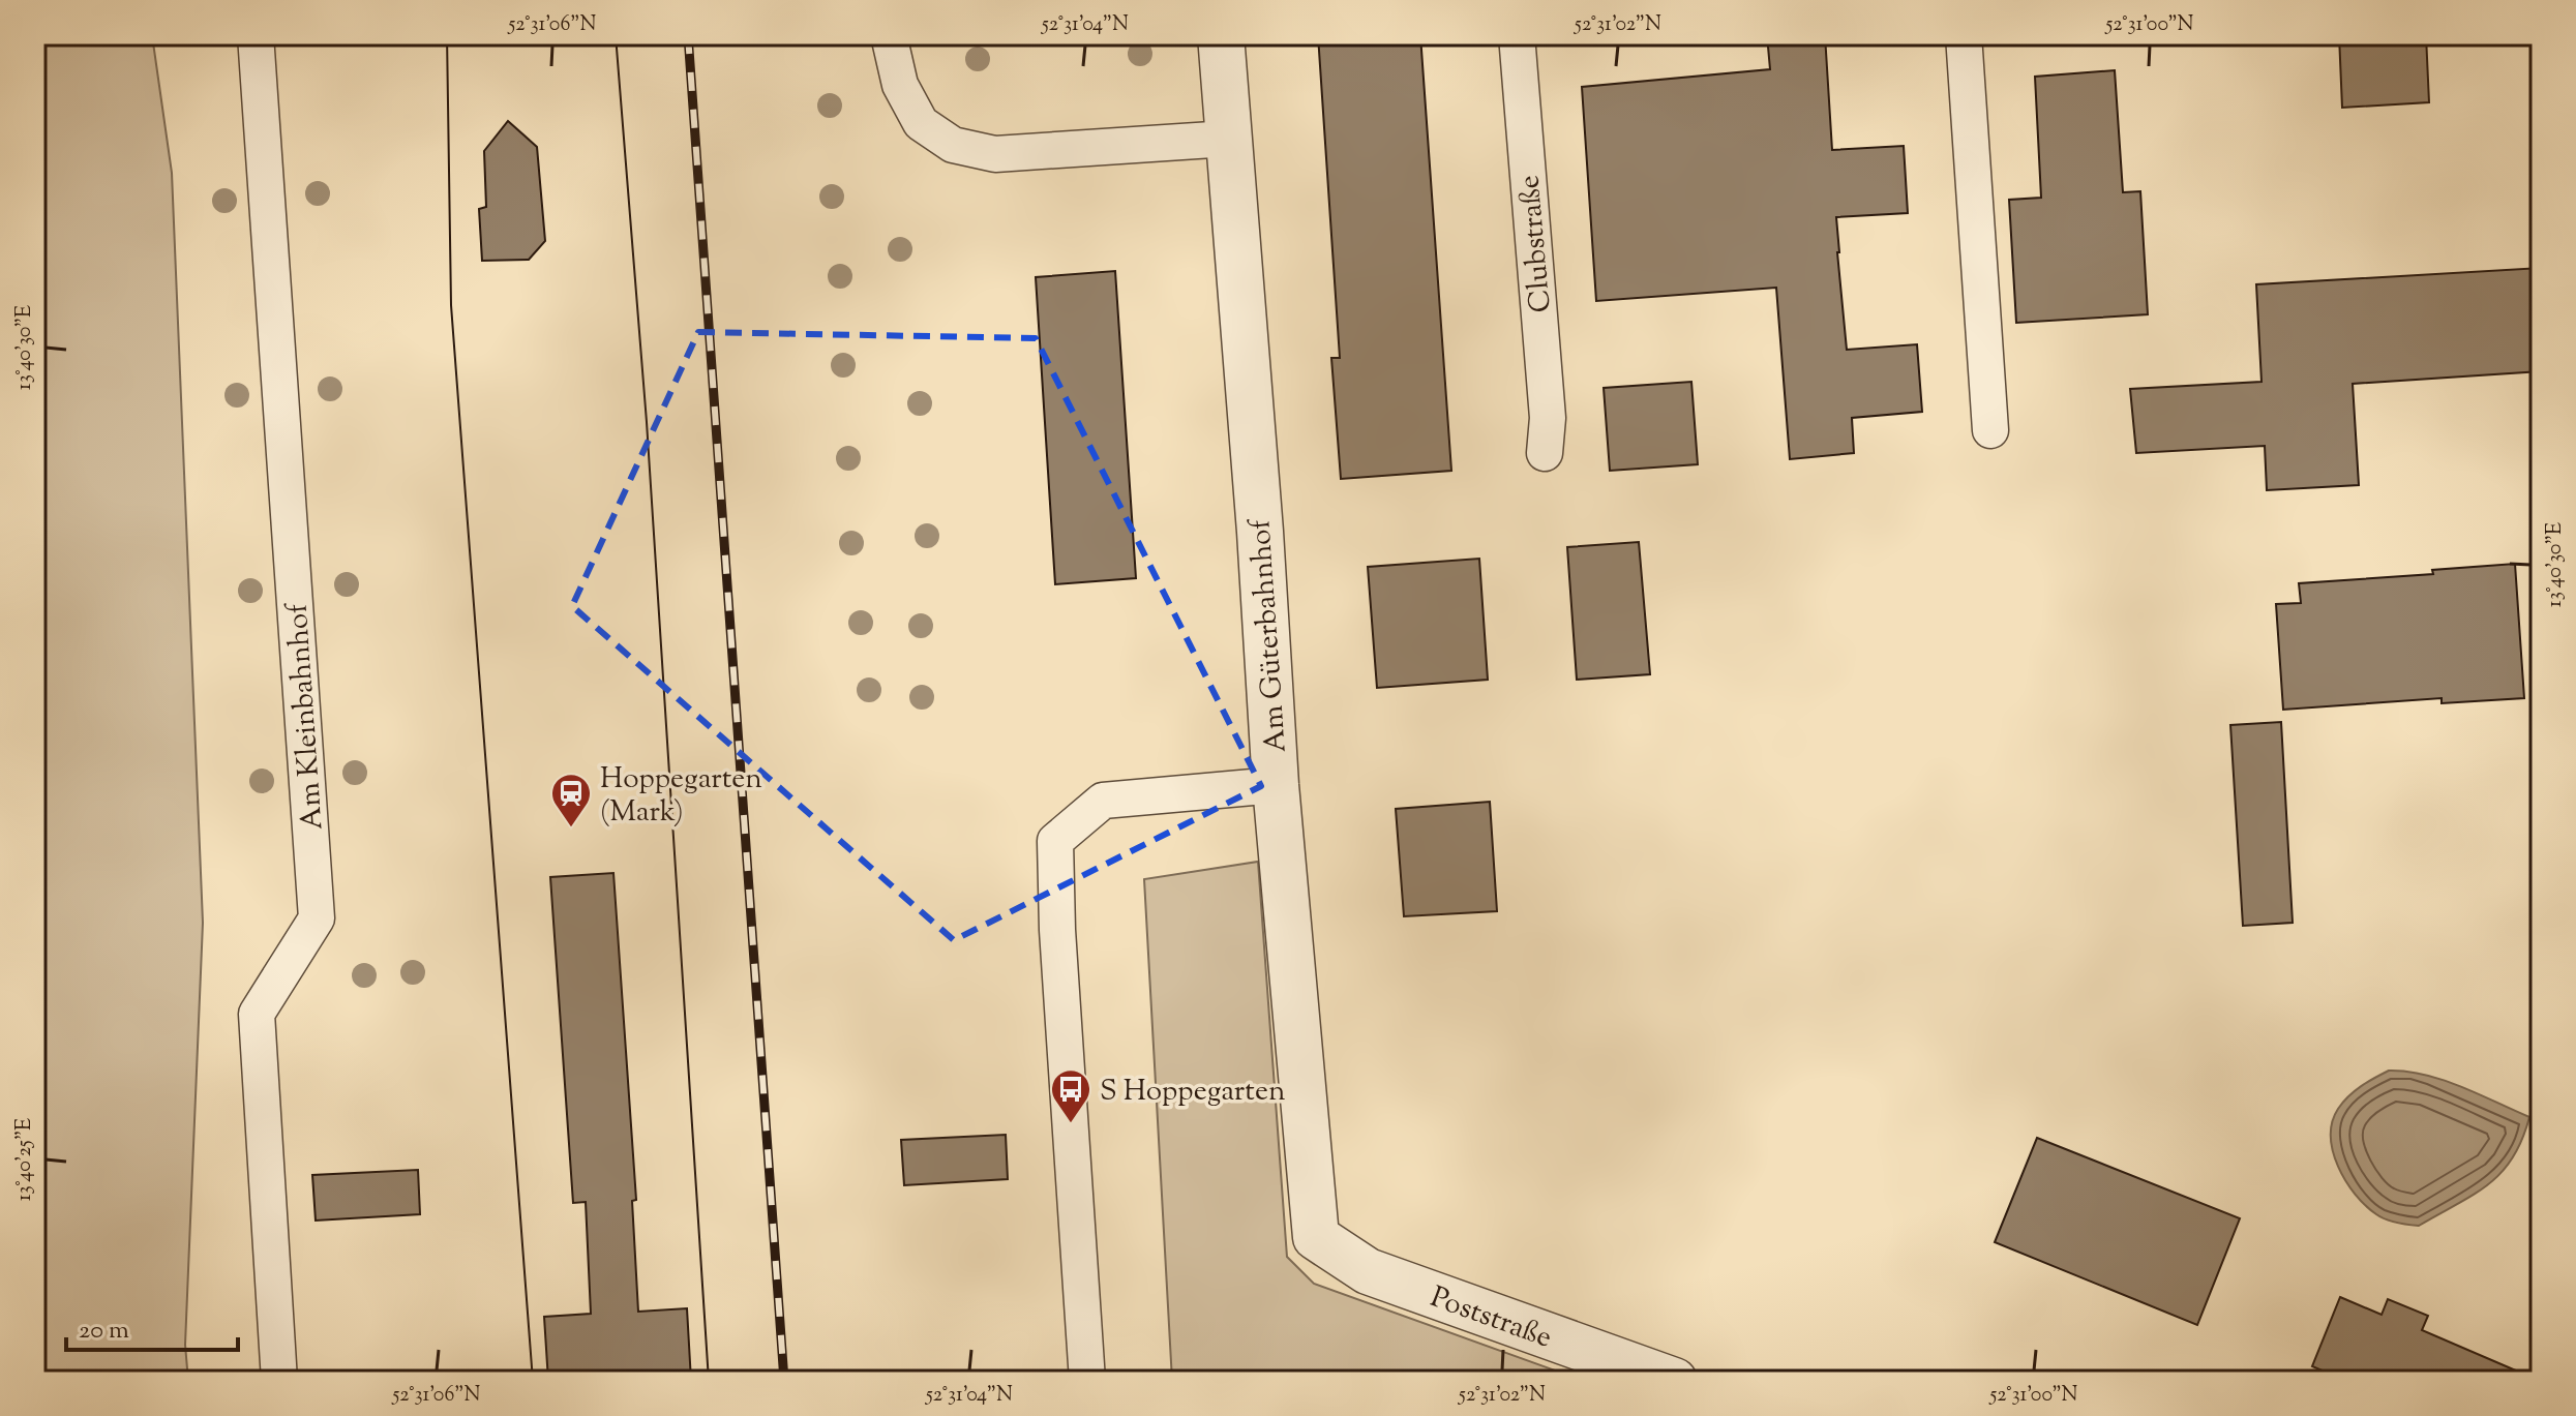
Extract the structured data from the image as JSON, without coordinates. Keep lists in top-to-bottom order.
{
  "streets": {
    "street": ["Am Güterbahnhof", "Poststraße"],
    "lane": ["Clubstraße", "Am Kleinbahnhof"]
  },
  "crossings": [
    ["Am Güterbahnhof", "Poststraße"]
  ],
  "places": {
    "station": ["Hoppegarten (Mark)"],
    "bus stop": ["S Hoppegarten"]
  },
  "scale_bar": "20 m",
  "coordinates": [
    "52°31'06\"N",
    "52°31'04\"N",
    "52°31'02\"N",
    "52°31'00\"N",
    "13°40'30\"E",
    "13°40'25\"E"
  ]
}
